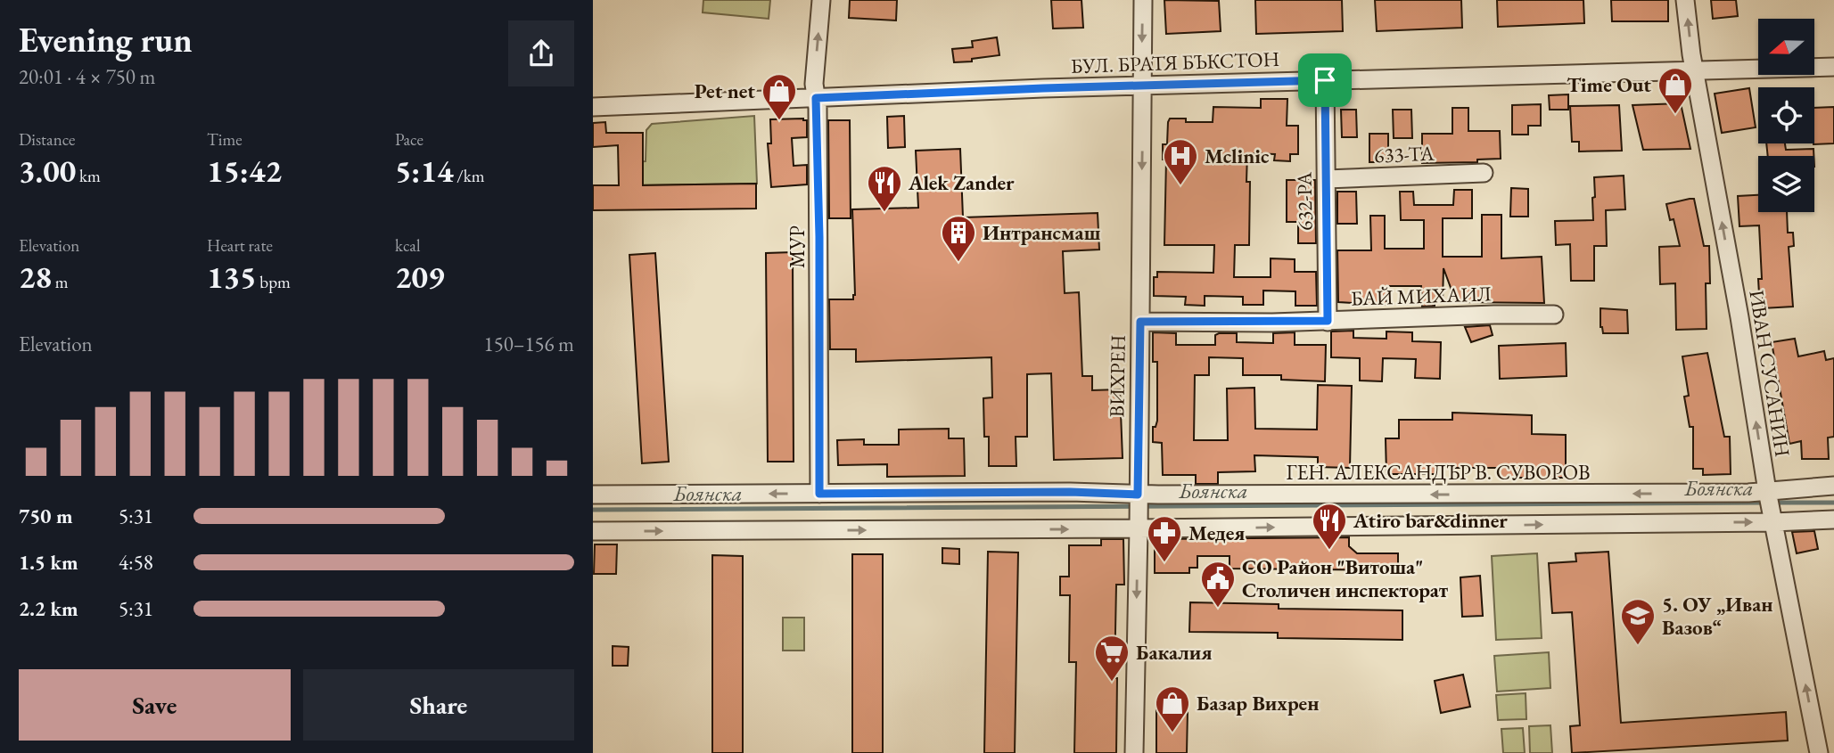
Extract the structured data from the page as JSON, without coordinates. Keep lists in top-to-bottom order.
{
  "streets": {
    "street": [
      "БУЛ. БРАТЯ БЪКСТОН",
      "633-ТА",
      "632-РА",
      "МУР",
      "БАЙ МИХАИЛ",
      "ИВАН СУСАНИН",
      "ВИХРЕН",
      "ГЕН. АЛЕКСАНДЪР В. СУВОРОВ"
    ]
  },
  "crossings": [
    ["БУЛ. БРАТЯ БЪКСТОН", "632-РА"],
    ["БУЛ. БРАТЯ БЪКСТОН", "МУР"],
    ["БУЛ. БРАТЯ БЪКСТОН", "ИВАН СУСАНИН"],
    ["БУЛ. БРАТЯ БЪКСТОН", "ВИХРЕН"],
    ["633-ТА", "632-РА"],
    ["632-РА", "БАЙ МИХАИЛ"],
    ["МУР", "ГЕН. АЛЕКСАНДЪР В. СУВОРОВ"],
    ["БАЙ МИХАИЛ", "ВИХРЕН"],
    ["ИВАН СУСАНИН", "ГЕН. АЛЕКСАНДЪР В. СУВОРОВ"],
    ["ВИХРЕН", "ГЕН. АЛЕКСАНДЪР В. СУВОРОВ"]
  ],
  "one_way": ["ИВАН СУСАНИН", "ВИХРЕН"],
  "water": ["Боянска"],
  "places": {
    "shop": ["Time Out", "Pet net", "Базар Вихрен"],
    "hospital": ["Mclinic"],
    "restaurant": ["Alek Zander", "Atiro bar&dinner"],
    "building": ["Интрансмаш"],
    "pharmacy": ["Медея"],
    "public building": ["СО Район \"Витоша\" Столичен инспекторат"],
    "school or university": ["5. ОУ „Иван Вазов“"],
    "supermarket": ["Бакалия"]
  },
  "north": "left",
  "page": {
    "heading": ["Evening run", "20:01 · 4 × 750 m"],
    "stats": [
      ["Distance", "3.00 km"],
      ["Time", "15:42"],
      ["Pace", "5:14 /km"],
      ["Elevation", "28 m"],
      ["Heart rate", "135 bpm"],
      ["kcal", "209"]
    ],
    "chart": ["Elevation", "150–156 m"],
    "list": [
      {
        "name": "750 m",
        "note": "5:31"
      },
      {
        "name": "1.5 km",
        "note": "4:58"
      },
      {
        "name": "2.2 km",
        "note": "5:31"
      }
    ],
    "buttons": ["Save", "Share"]
  }
}
